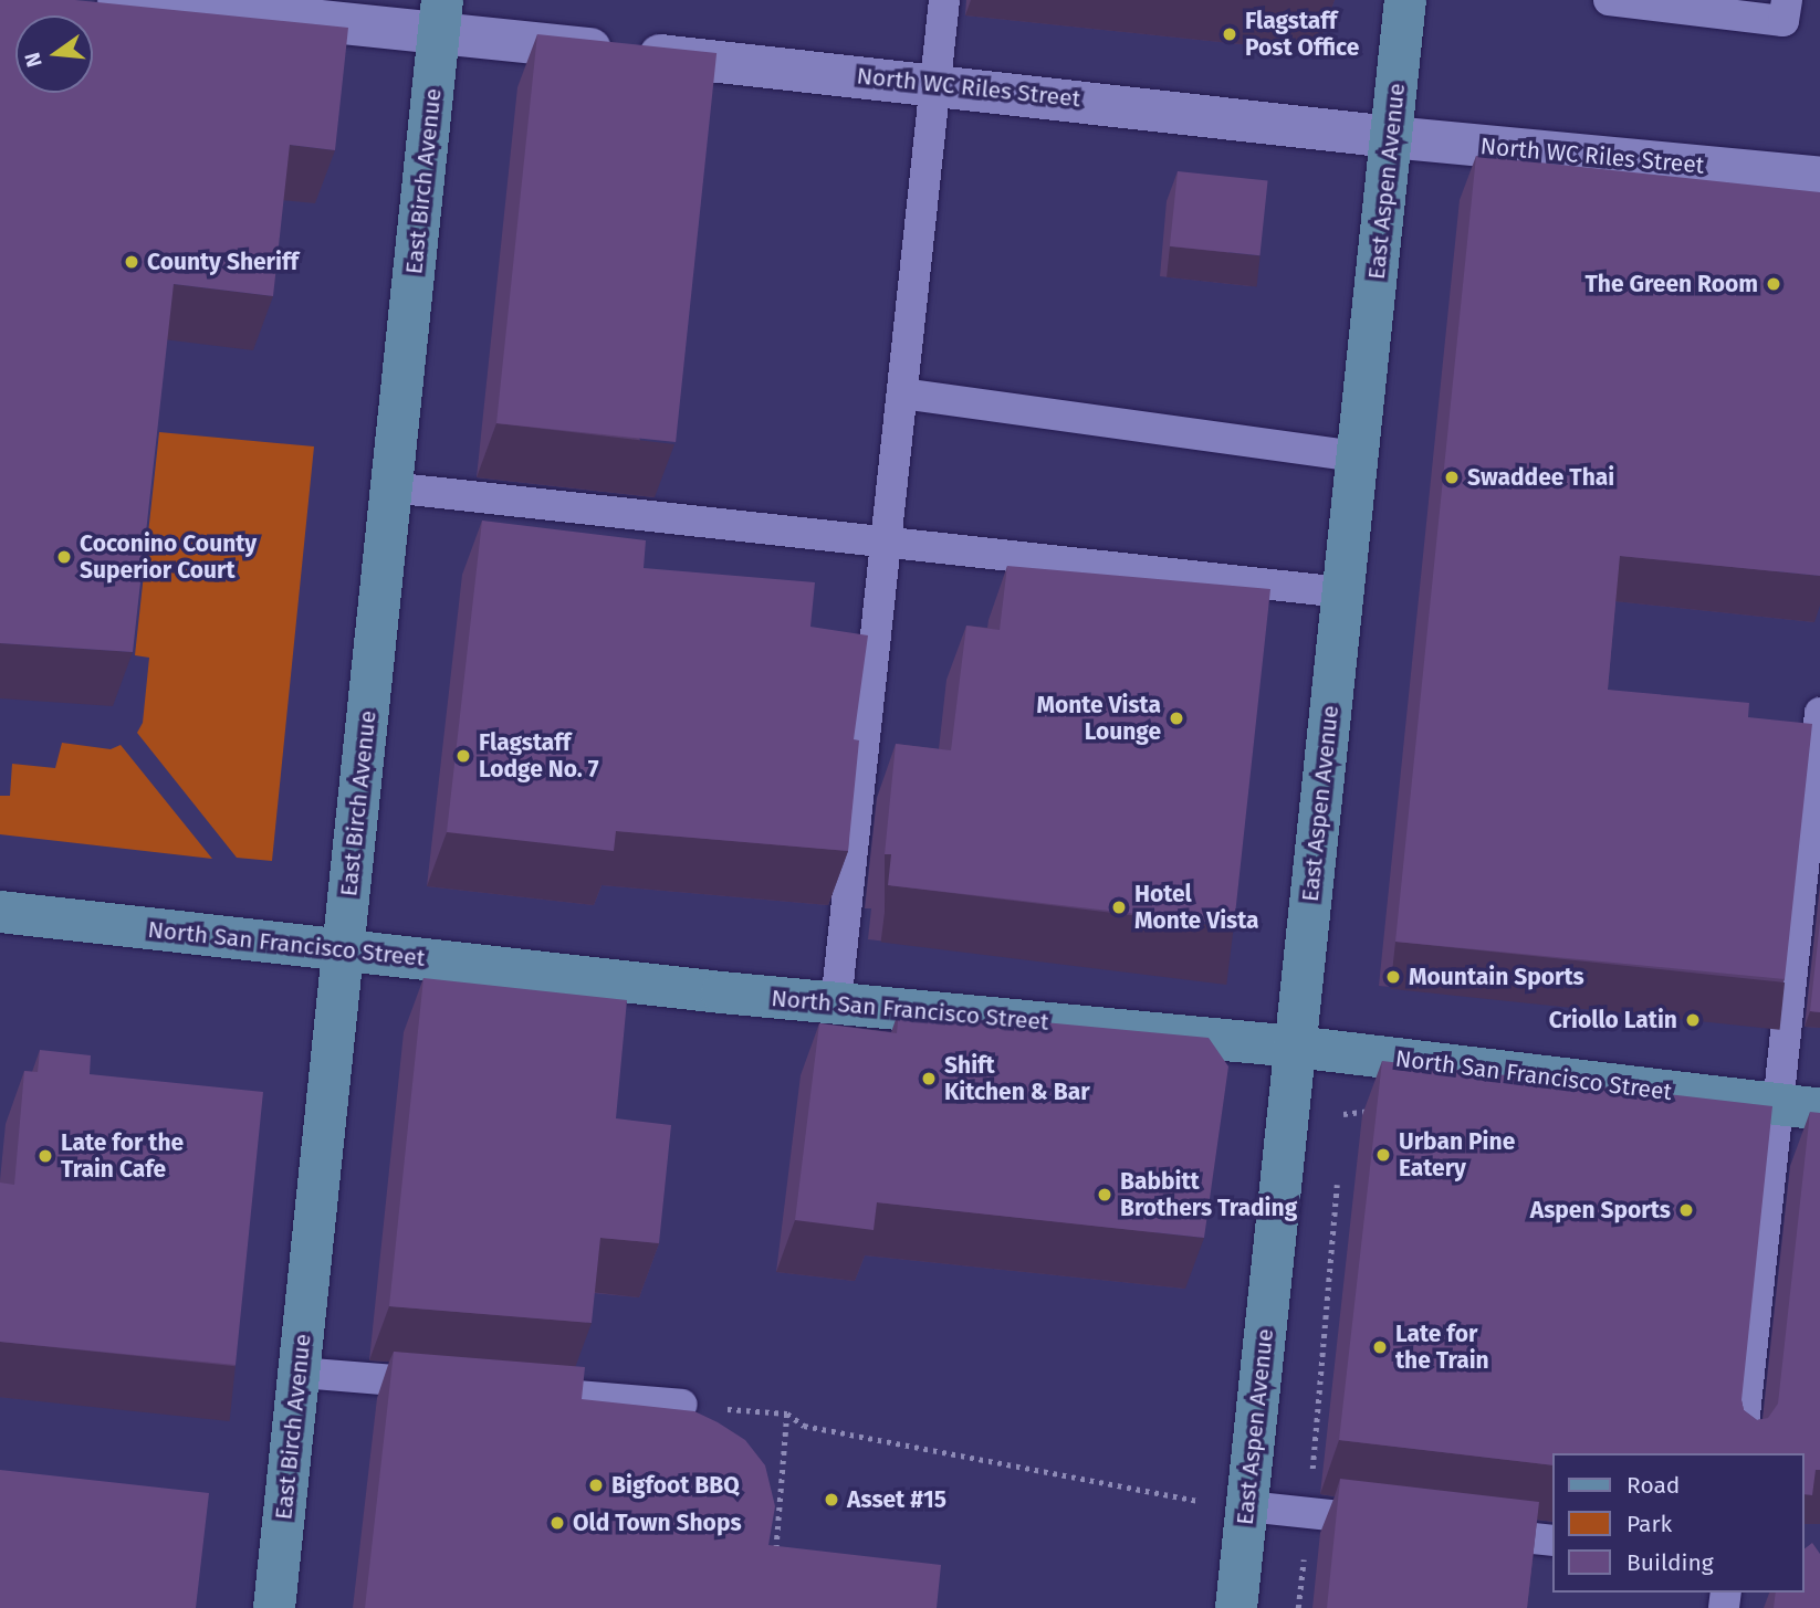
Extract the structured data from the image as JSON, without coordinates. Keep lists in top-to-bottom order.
{
  "streets": {
    "street": [
      "North WC Riles Street",
      "East Birch Avenue",
      "East Aspen Avenue",
      "North San Francisco Street"
    ]
  },
  "crossings": [
    ["North WC Riles Street", "East Birch Avenue"],
    ["North WC Riles Street", "East Aspen Avenue"],
    ["East Birch Avenue", "North San Francisco Street"],
    ["East Aspen Avenue", "North San Francisco Street"]
  ],
  "places": [
    "Flagstaff Post Office",
    "County Sheriff",
    "The Green Room",
    "Swaddee Thai",
    "Coconino County Superior Court",
    "Monte Vista Lounge",
    "Flagstaff Lodge No. 7",
    "Hotel Monte Vista",
    "Mountain Sports",
    "Criollo Latin",
    "Shift Kitchen & Bar",
    "Urban Pine Eatery",
    "Late for the Train Cafe",
    "Babbitt Brothers Trading",
    "Aspen Sports",
    "Late for the Train",
    "Bigfoot BBQ",
    "Asset #15",
    "Old Town Shops"
  ],
  "legend": ["Road", "Park", "Building"],
  "north": "left"
}
